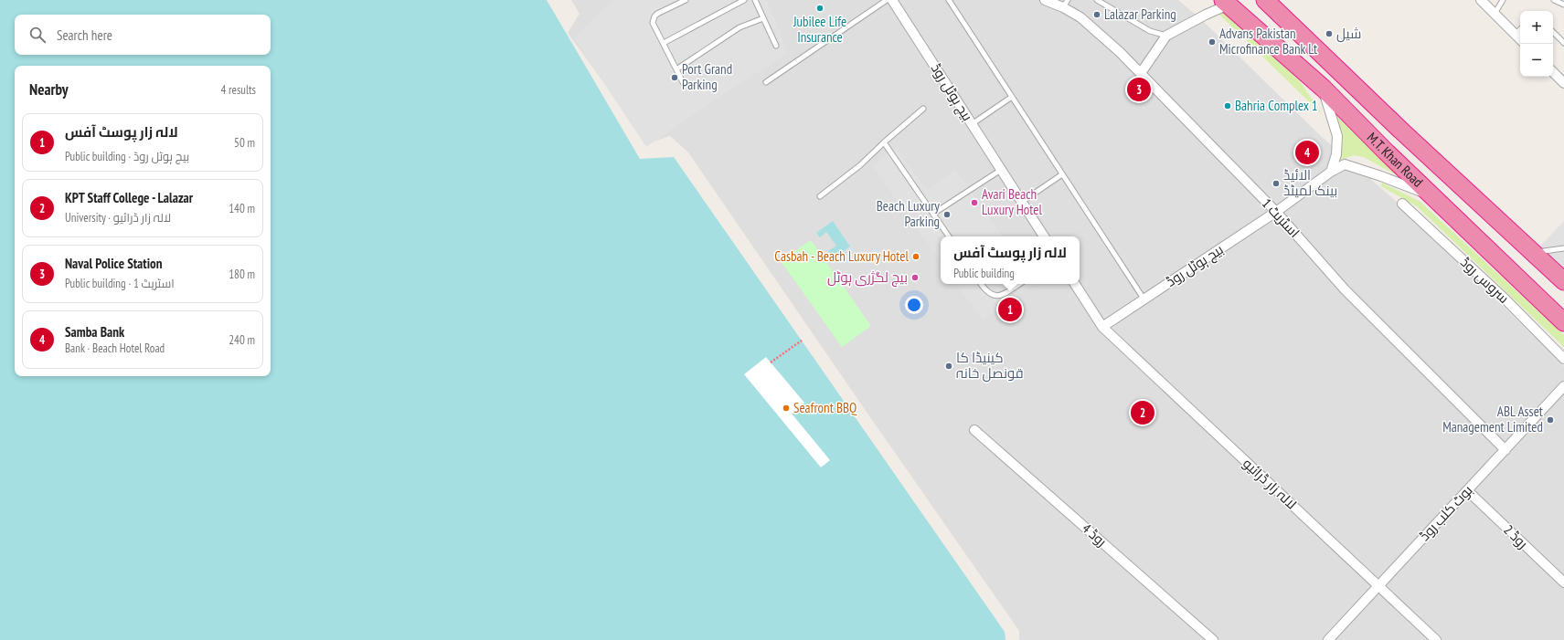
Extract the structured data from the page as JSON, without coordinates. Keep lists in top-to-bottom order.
{
  "streets": {
    "highway": ["M.T. Khan Road"],
    "street": [
      "بیچ ہوٹل روڈ",
      "اسٹریٹ 1",
      "سروس روڈ",
      "لالہ زار ڈرائیو",
      "بوٹ کلب روڈ",
      "روڈ 4",
      "روڈ 2"
    ]
  },
  "crossings": [
    ["بیچ ہوٹل روڈ", "M.T. Khan Road"],
    ["بیچ ہوٹل روڈ", "اسٹریٹ 1"],
    ["بیچ ہوٹل روڈ", "لالہ زار ڈرائیو"],
    ["اسٹریٹ 1", "بوٹ کلب روڈ"],
    ["لالہ زار ڈرائیو", "بوٹ کلب روڈ"],
    ["بوٹ کلب روڈ", "روڈ 2"]
  ],
  "places": [
    "Jubilee Life Insurance",
    "Lalazar Parking",
    "شیل",
    "Advans Pakistan Microfinance Bank Lt",
    "Port Grand Parking",
    "Bahria Complex 1",
    "الائیڈ بینک لمیٹڈ",
    "Avari Beach Luxury Hotel",
    "Beach Luxury Parking",
    "Casbah - Beach Luxury Hotel",
    "بیچ لگژری ہوٹل",
    "کینیڈا کا قونصل خانہ",
    "Seafront BBQ",
    "ABL Asset Management Limited"
  ],
  "page": {
    "map_buttons": ["+", "−"],
    "search": "Search here",
    "heading": ["Nearby", "4 results"],
    "pins": [
      "3",
      "4",
      "1",
      "2"
    ],
    "list": [
      {
        "mark": "1",
        "name": "لالہ زار پوسٹ آفس",
        "note": "Public building · بیچ ہوٹل روڈ",
        "value": "50 m"
      },
      {
        "mark": "2",
        "name": "KPT Staff College - Lalazar",
        "note": "University · لالہ زار ڈرائیو",
        "value": "140 m"
      },
      {
        "mark": "3",
        "name": "Naval Police Station",
        "note": "Public building · اسٹریٹ 1",
        "value": "180 m"
      },
      {
        "mark": "4",
        "name": "Samba Bank",
        "note": "Bank · Beach Hotel Road",
        "value": "240 m"
      }
    ],
    "popup": ["لالہ زار پوسٹ آفس", "Public building"]
  }
}
